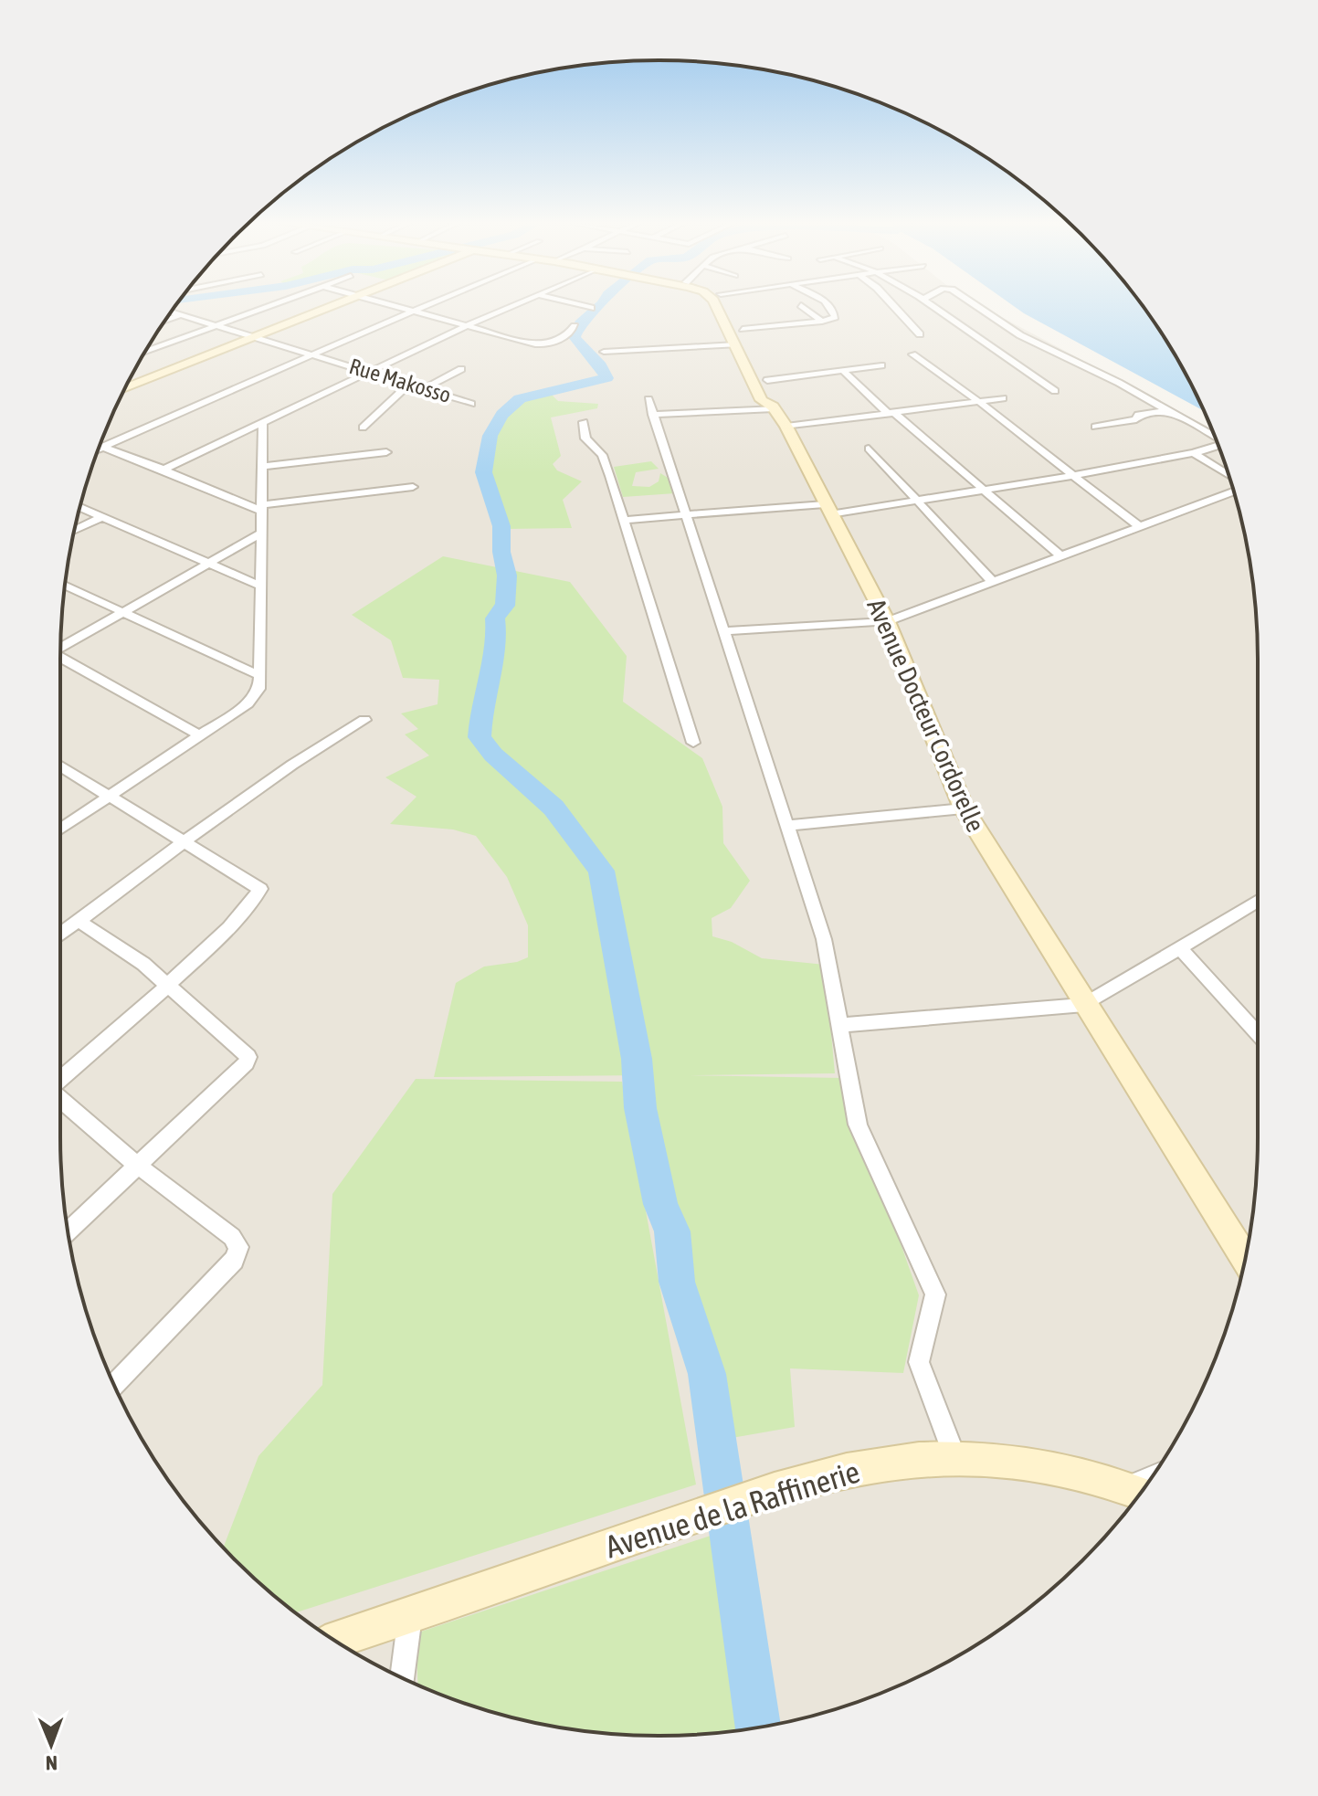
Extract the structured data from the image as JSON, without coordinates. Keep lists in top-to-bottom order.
{
  "streets": {
    "street": ["Rue Makosso", "Avenue Docteur Cordorelle", "Avenue de la Raffinerie"]
  },
  "north": "bottom"
}
